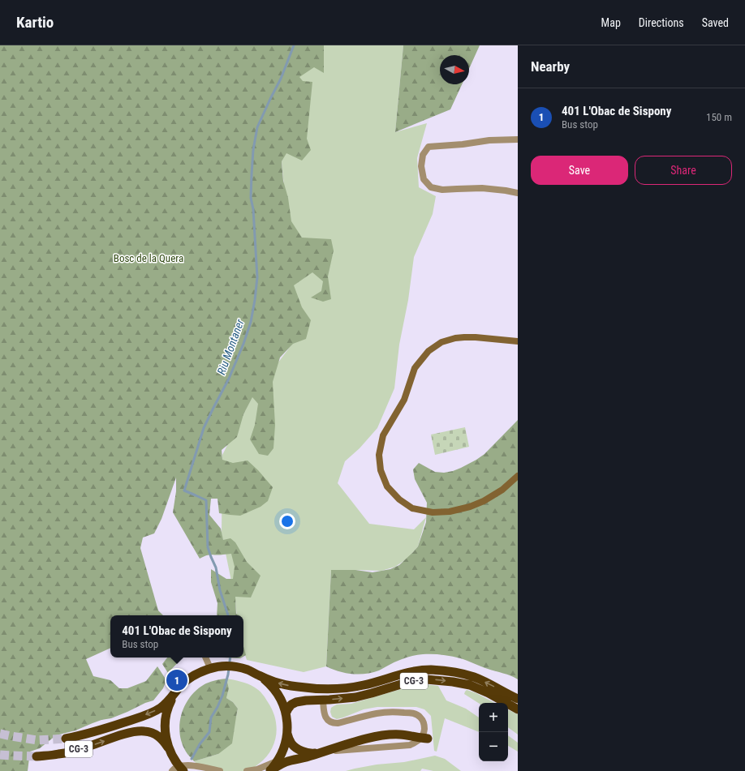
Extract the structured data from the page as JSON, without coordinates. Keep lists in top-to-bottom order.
{
  "streets": {
    "highway": ["CG-3"]
  },
  "water": ["Riu Montaner"],
  "parks": ["Bosc de la Quera"],
  "north": "right",
  "page": {
    "header": "Kartio",
    "nav": ["Map", "Directions", "Saved"],
    "heading": "Nearby",
    "list": [
      {
        "mark": "1",
        "name": "401 L'Obac de Sispony",
        "note": "Bus stop",
        "value": "150 m"
      }
    ],
    "buttons": ["Save", "Share"],
    "popup": ["401 L'Obac de Sispony", "Bus stop"],
    "pins": "1",
    "map_buttons": ["+", "−"]
  }
}
